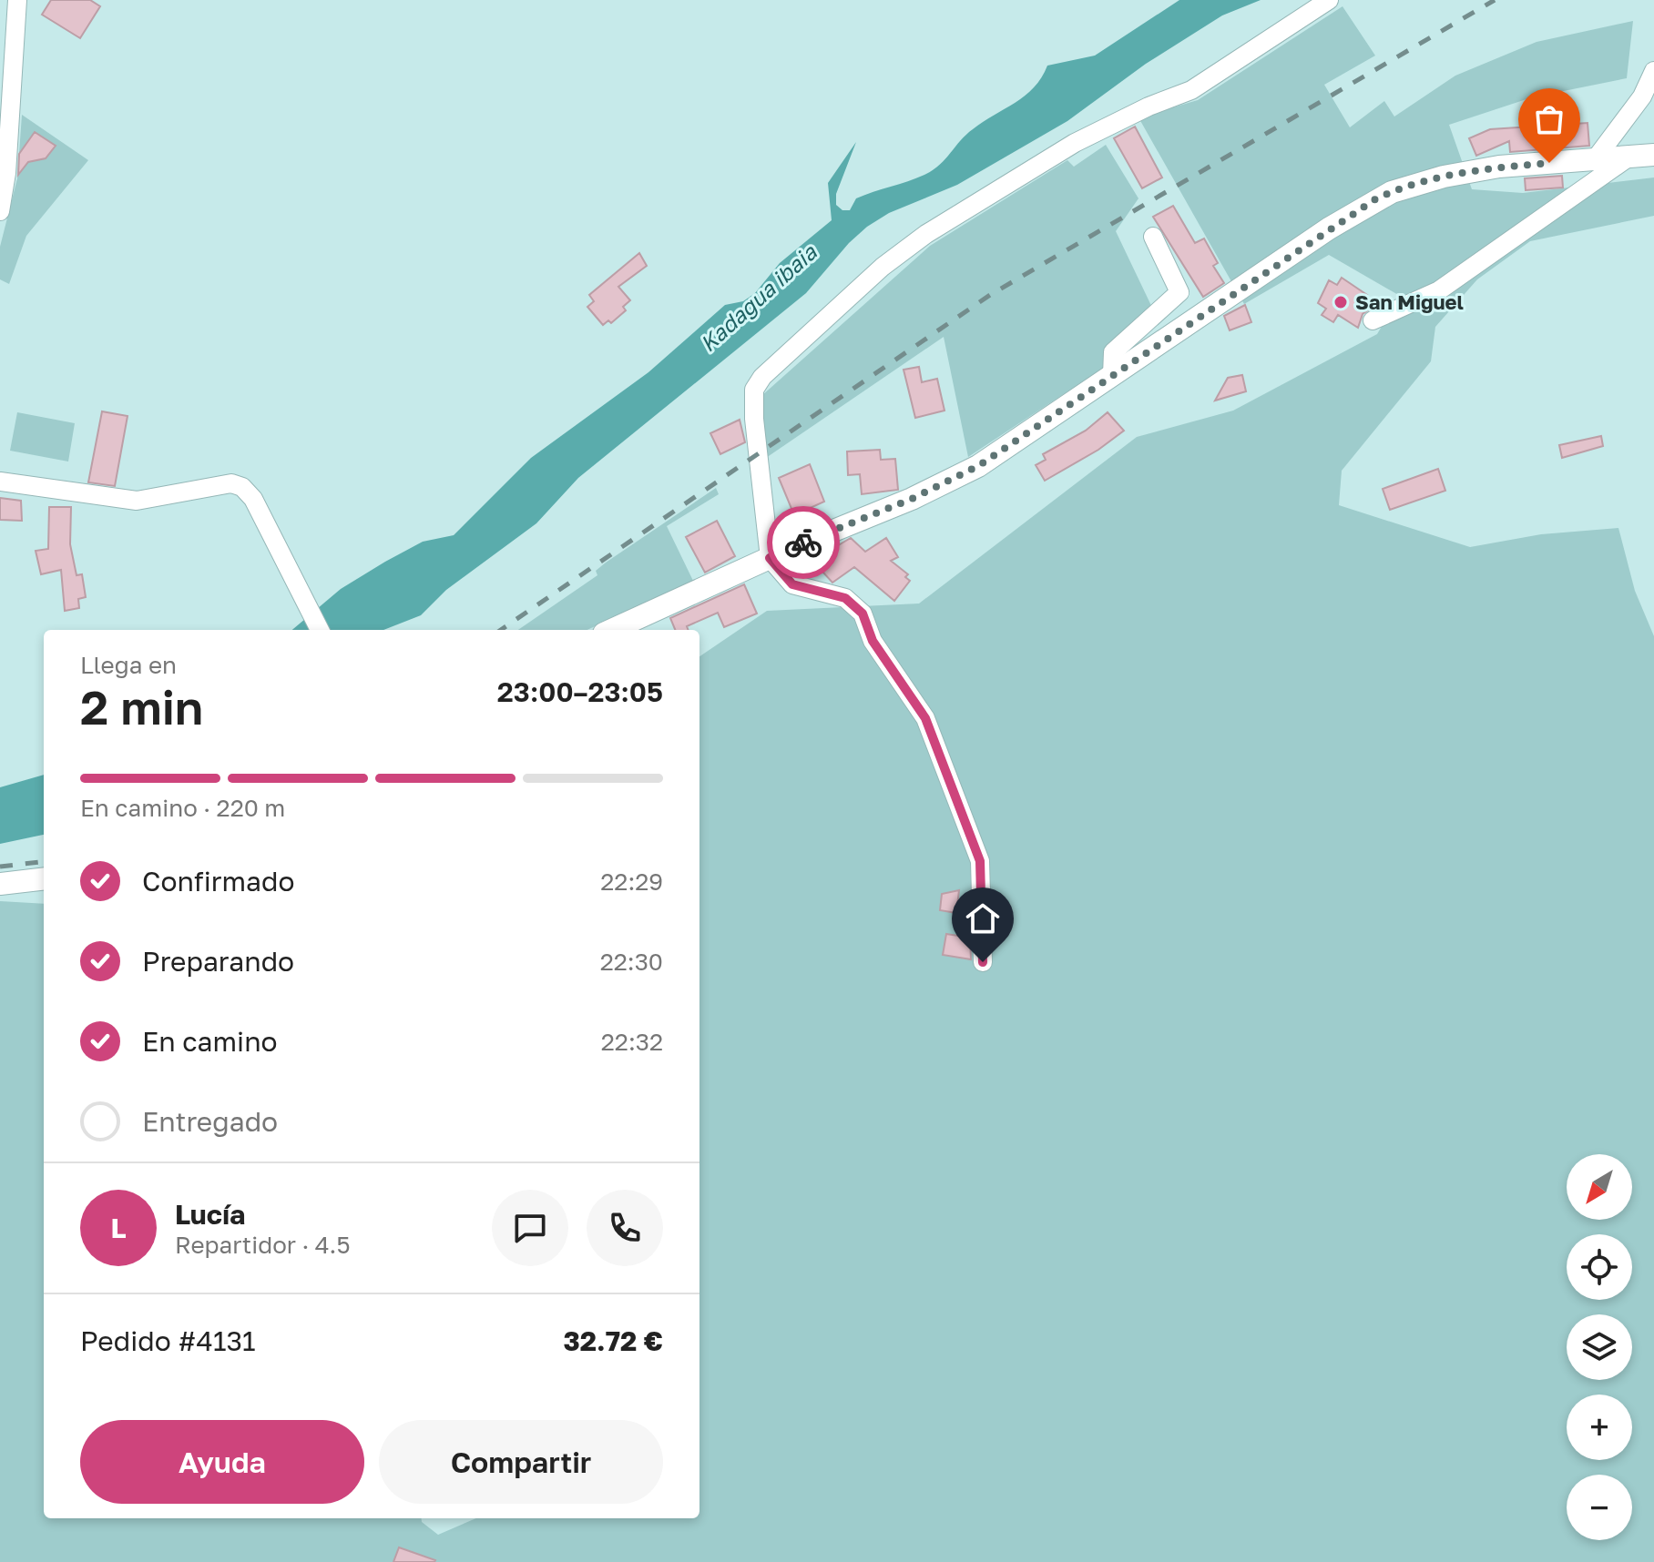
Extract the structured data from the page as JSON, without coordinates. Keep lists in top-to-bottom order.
{
  "water": ["Kadagua ibaia"],
  "places": ["San Miguel"],
  "north": "bottom left",
  "page": {
    "heading": ["2 min", "Llega en", "23:00–23:05"],
    "panel": [
      "Lucía",
      "Repartidor · 4.5",
      "Pedido #4131",
      "32.72 €"
    ],
    "bar": "En camino · 220 m",
    "list": [
      ["Confirmado", "22:29"],
      ["Preparando", "22:30"],
      ["En camino", "22:32"],
      "Entregado"
    ],
    "map_buttons": ["+", "−"],
    "round": "L",
    "buttons": ["Ayuda", "Compartir"]
  }
}
